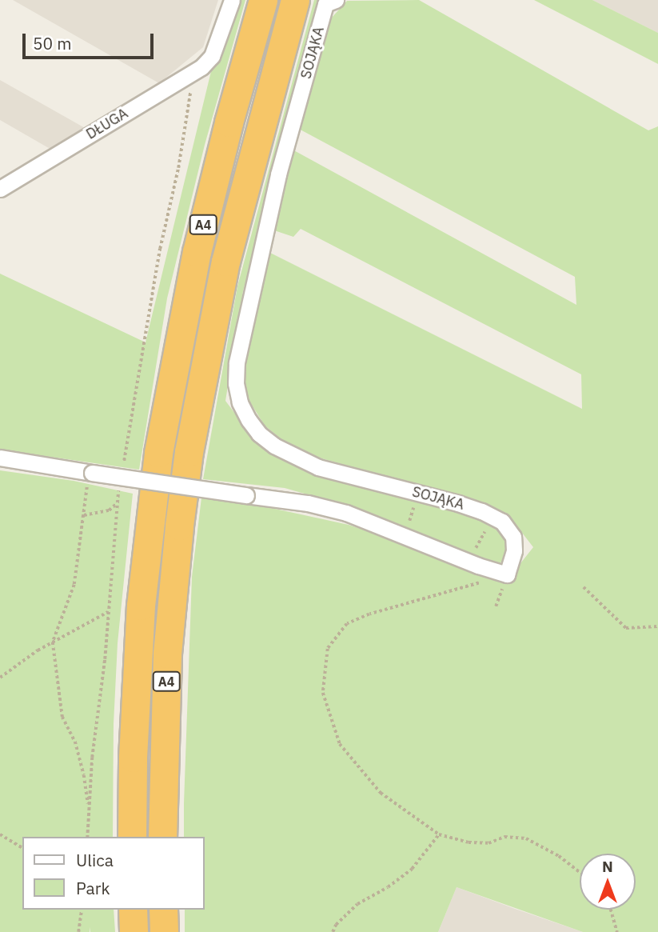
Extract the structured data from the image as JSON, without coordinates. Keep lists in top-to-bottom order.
{
  "streets": {
    "highway": ["A4"],
    "street": ["SOJĄKA", "DŁUGA"]
  },
  "legend": ["Ulica", "Park"],
  "scale_bar": "50 m",
  "north": "top"
}
